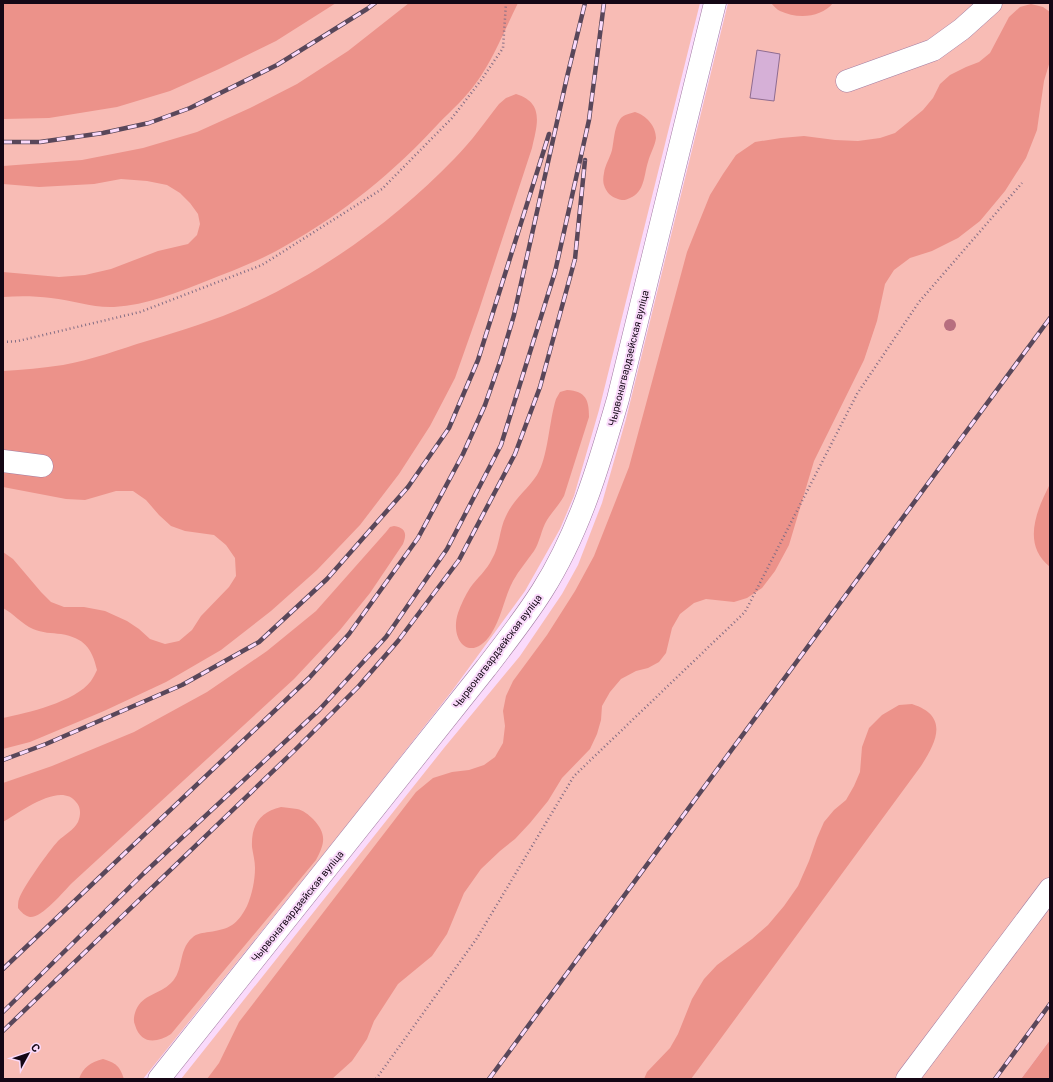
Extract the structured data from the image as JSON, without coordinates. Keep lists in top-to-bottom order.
{
  "streets": {
    "street": ["Чырвонагвардзейская вуліца"]
  },
  "north": "top right"
}
